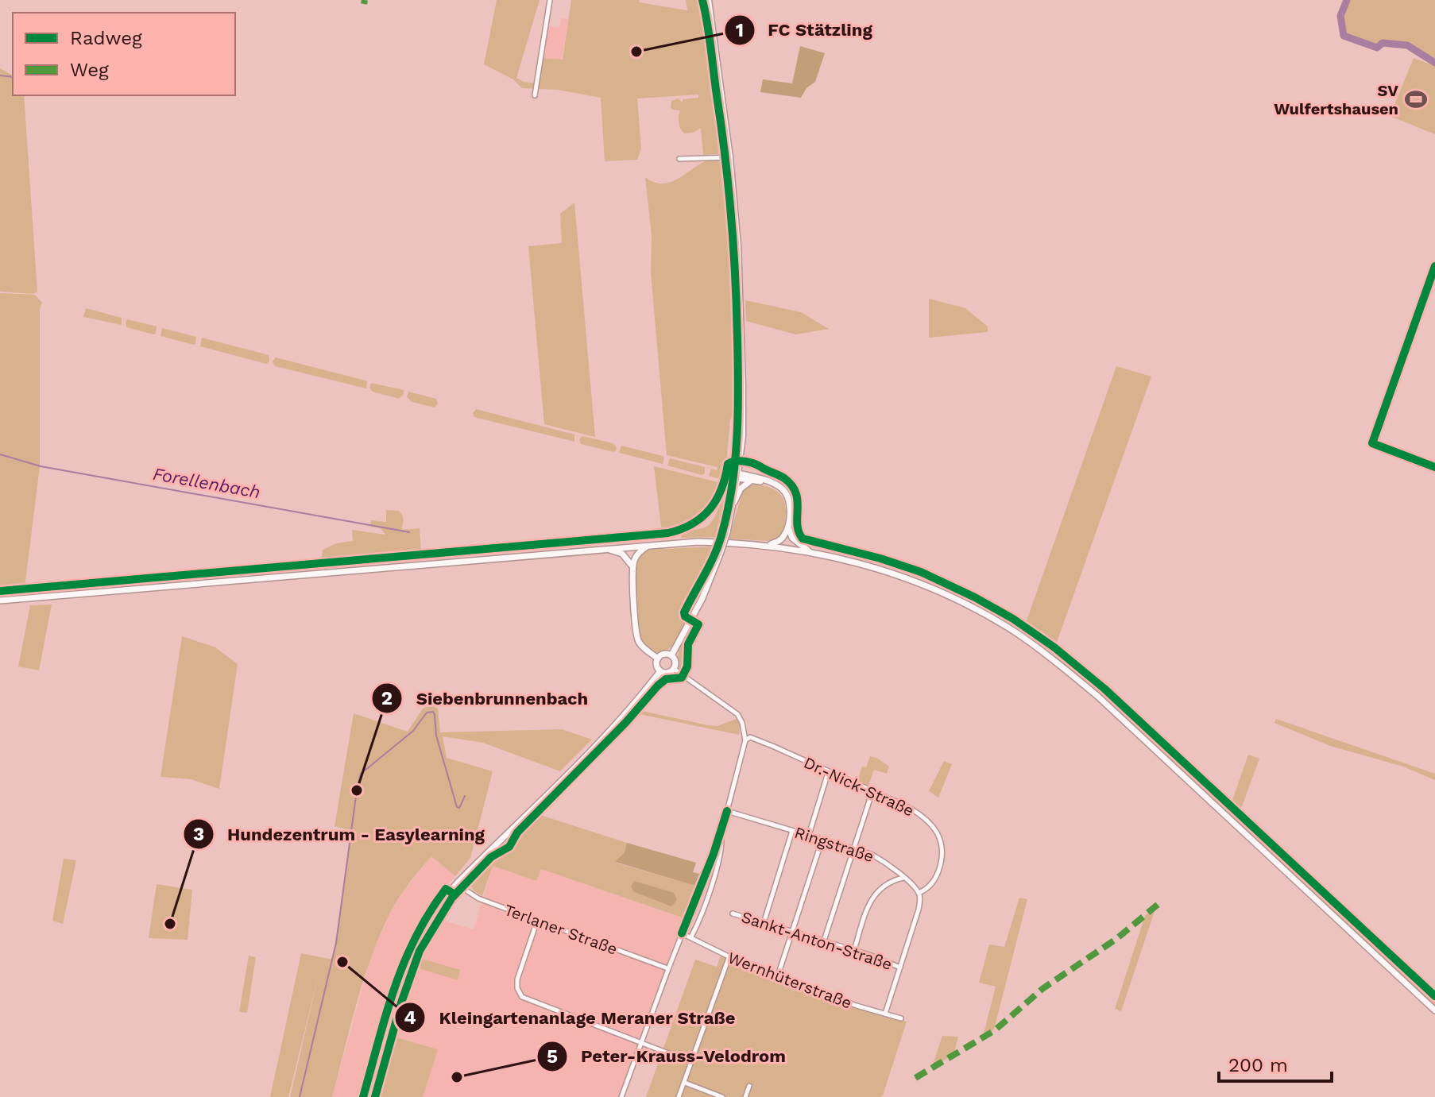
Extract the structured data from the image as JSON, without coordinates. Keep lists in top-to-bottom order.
{
  "streets": {
    "street": [
      "Dr.-Nick-Straße",
      "Ringstraße",
      "Terlaner Straße",
      "Sankt-Anton-Straße",
      "Wernhüterstraße"
    ]
  },
  "crossings": [
    ["Dr.-Nick-Straße", "Ringstraße"]
  ],
  "water": ["Forellenbach"],
  "places": {
    "other": [
      "FC Stätzling",
      "Siebenbrunnenbach",
      "Hundezentrum - Easylearning",
      "Kleingartenanlage Meraner Straße",
      "Peter-Krauss-Velodrom"
    ],
    "sports": ["SV Wulfertshausen"]
  },
  "legend": ["Radweg", "Weg"],
  "scale_bar": "200 m"
}
